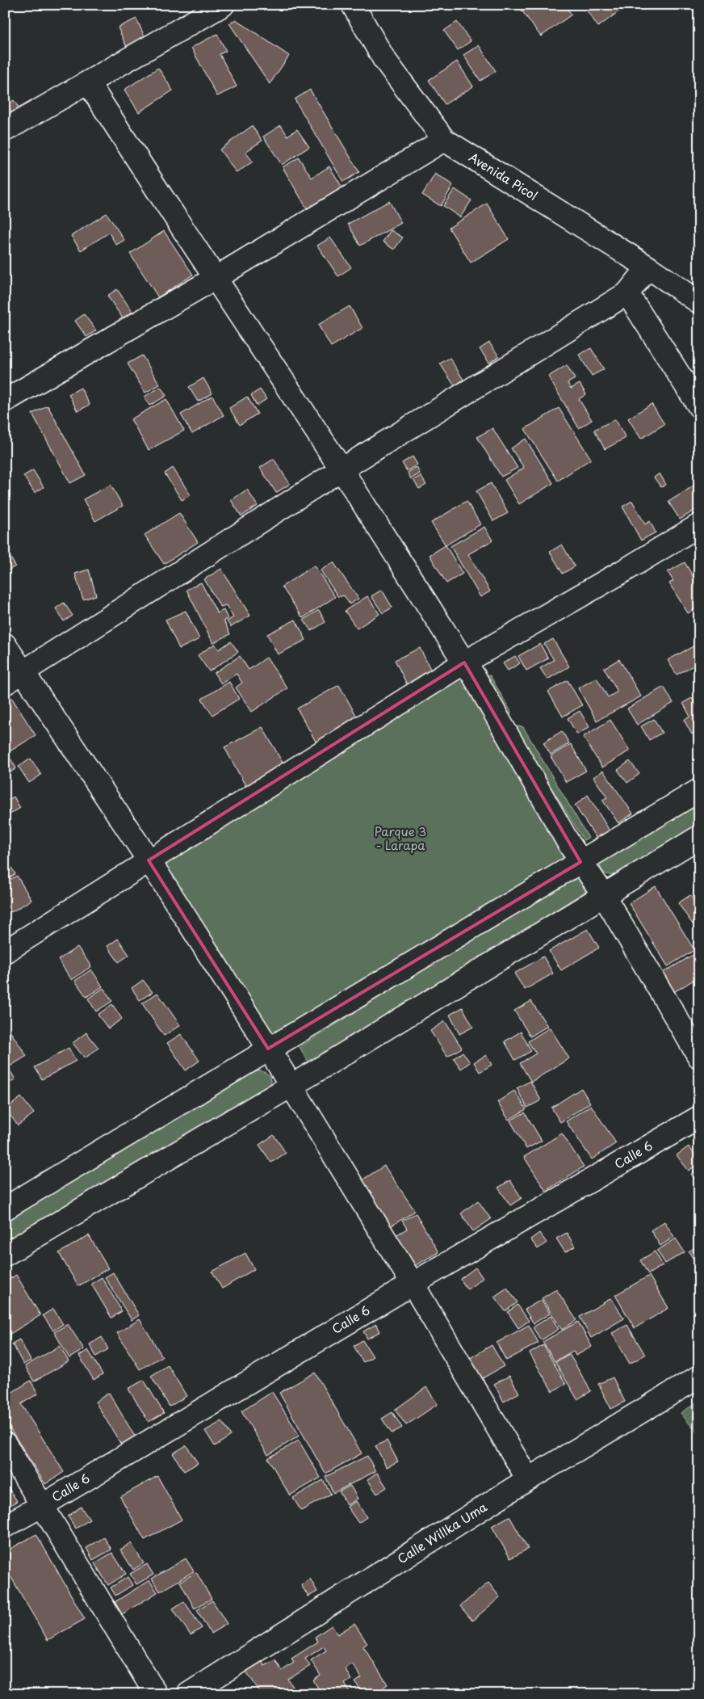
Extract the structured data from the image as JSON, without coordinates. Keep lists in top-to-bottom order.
{
  "streets": {
    "street": ["Avenida Picol", "Calle 6", "Calle Willka Uma"]
  },
  "parks": ["Parque 3 - Larapa"]
}
